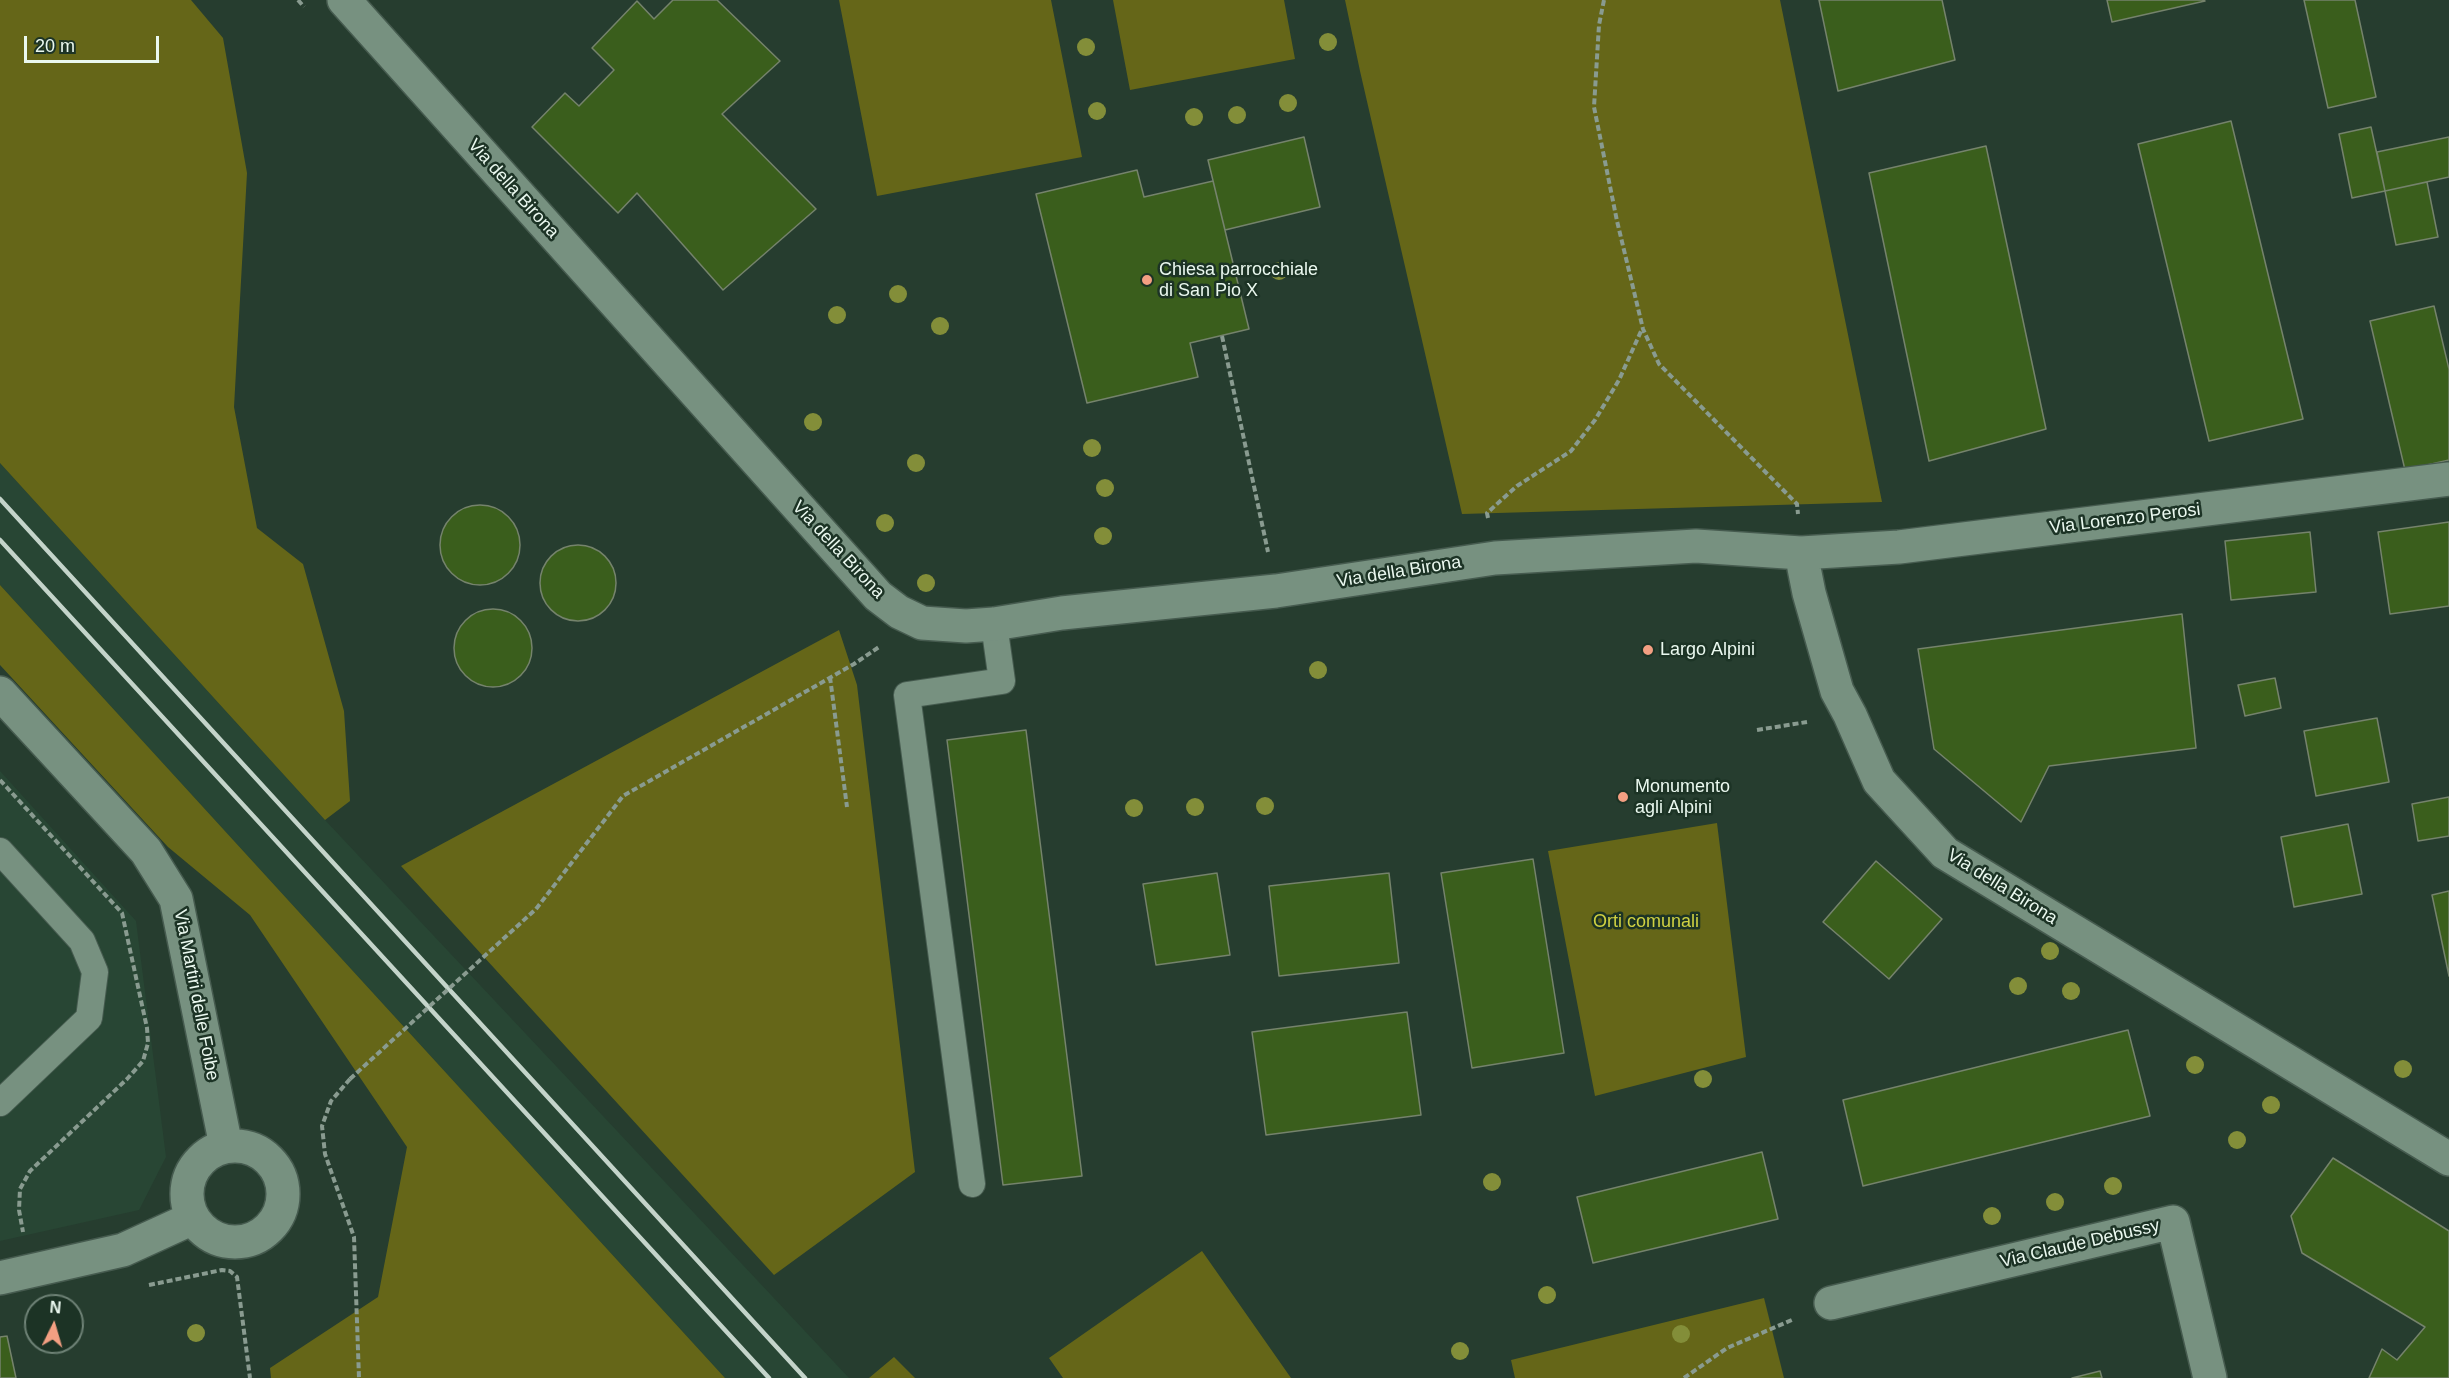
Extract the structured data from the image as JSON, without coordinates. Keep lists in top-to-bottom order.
{
  "streets": {
    "street": [
      "Via della Birona",
      "Via Lorenzo Perosi",
      "Via Martiri delle Foibe",
      "Via Claude Debussy"
    ]
  },
  "crossings": [
    ["Via della Birona", "Via Lorenzo Perosi"]
  ],
  "parks": ["Orti comunali"],
  "places": ["Chiesa parrocchiale di San Pio X", "Largo Alpini", "Monumento agli Alpini"],
  "scale_bar": "20 m",
  "north": "top"
}
